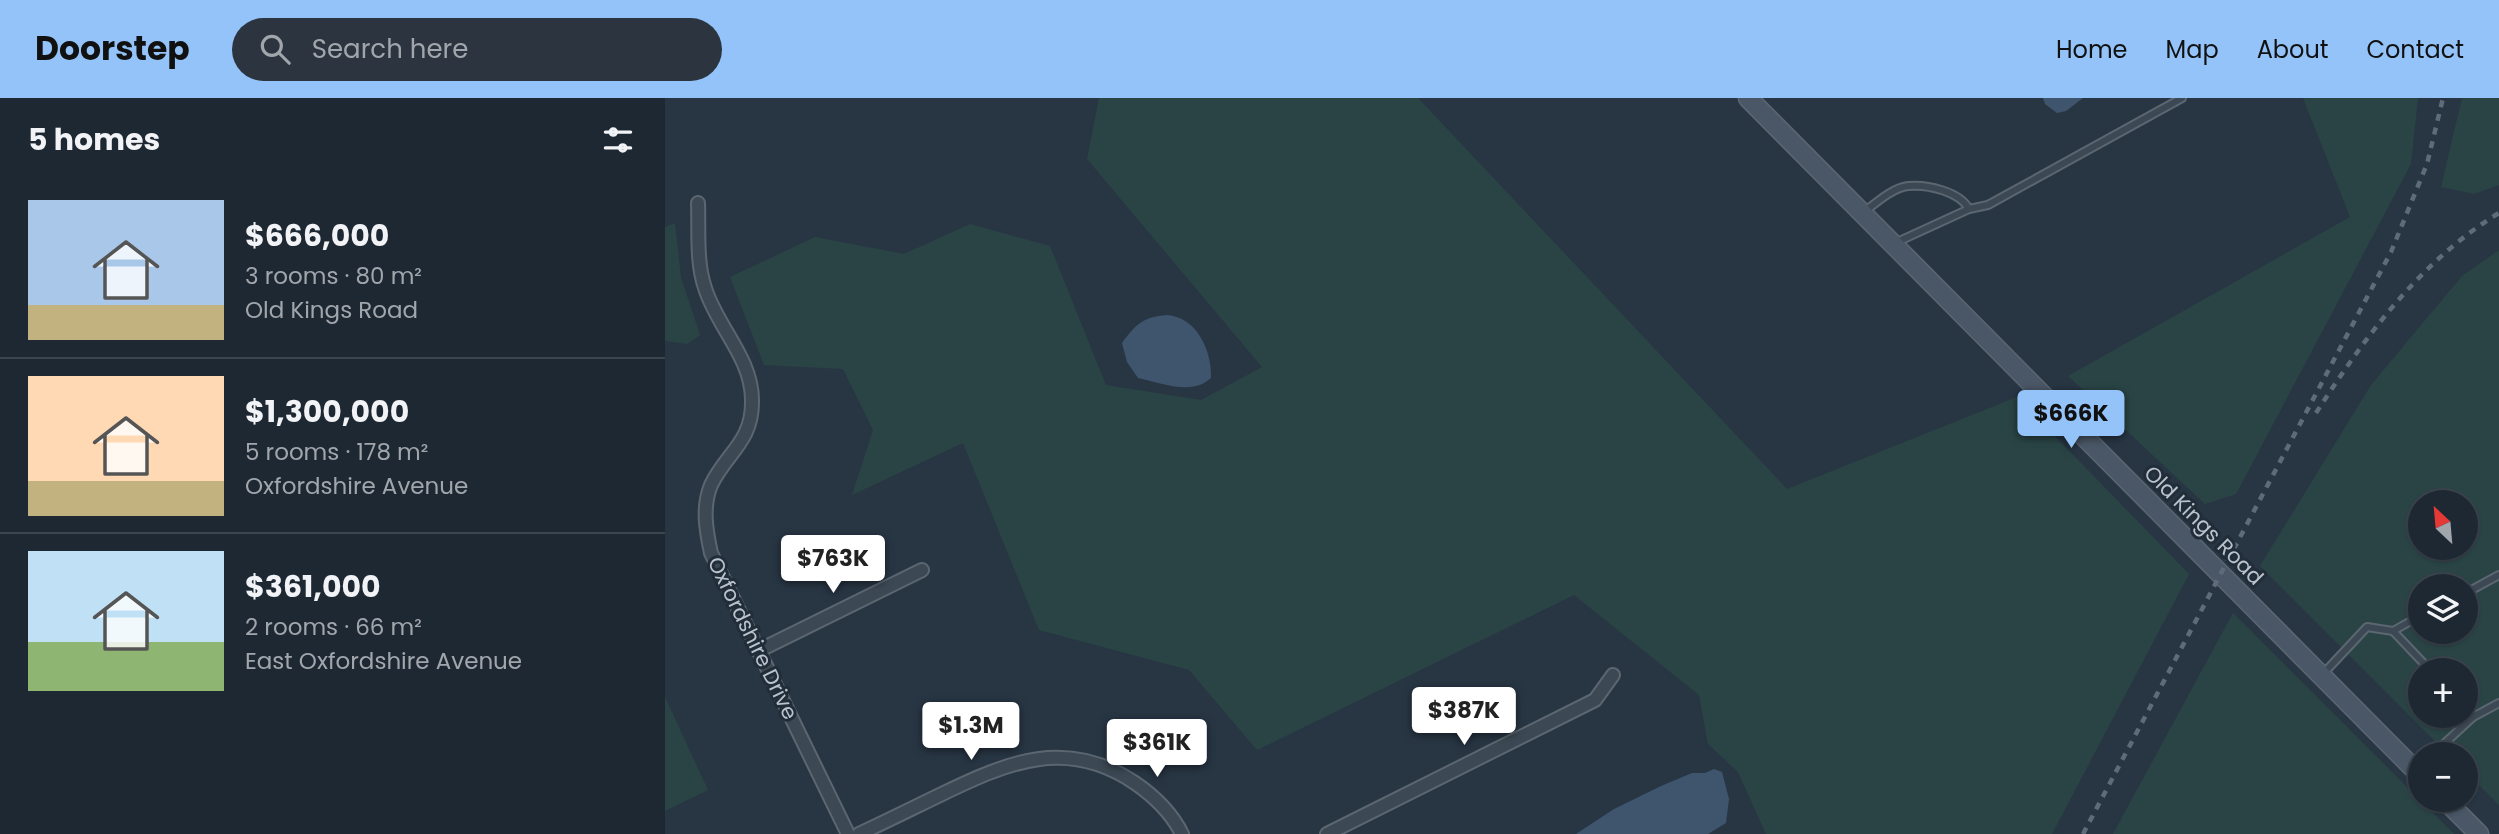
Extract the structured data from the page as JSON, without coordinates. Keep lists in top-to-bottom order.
{
  "streets": {
    "street": ["Old Kings Road", "Oxfordshire Drive"]
  },
  "north": "top left",
  "page": {
    "header": "Doorstep",
    "search": "Search here",
    "nav": [
      "Home",
      "Map",
      "About",
      "Contact"
    ],
    "heading": "5 homes",
    "list": [
      {
        "name": "$666,000",
        "note": "3 rooms · 80 m² · Old Kings Road"
      },
      {
        "name": "$1,300,000",
        "note": "5 rooms · 178 m² · Oxfordshire Avenue"
      },
      {
        "name": "$361,000",
        "note": "2 rooms · 66 m² · East Oxfordshire Avenue"
      }
    ],
    "price": [
      "$666K",
      "$763K",
      "$387K",
      "$1.3M",
      "$361K"
    ],
    "map_buttons": ["+", "−"]
  }
}
